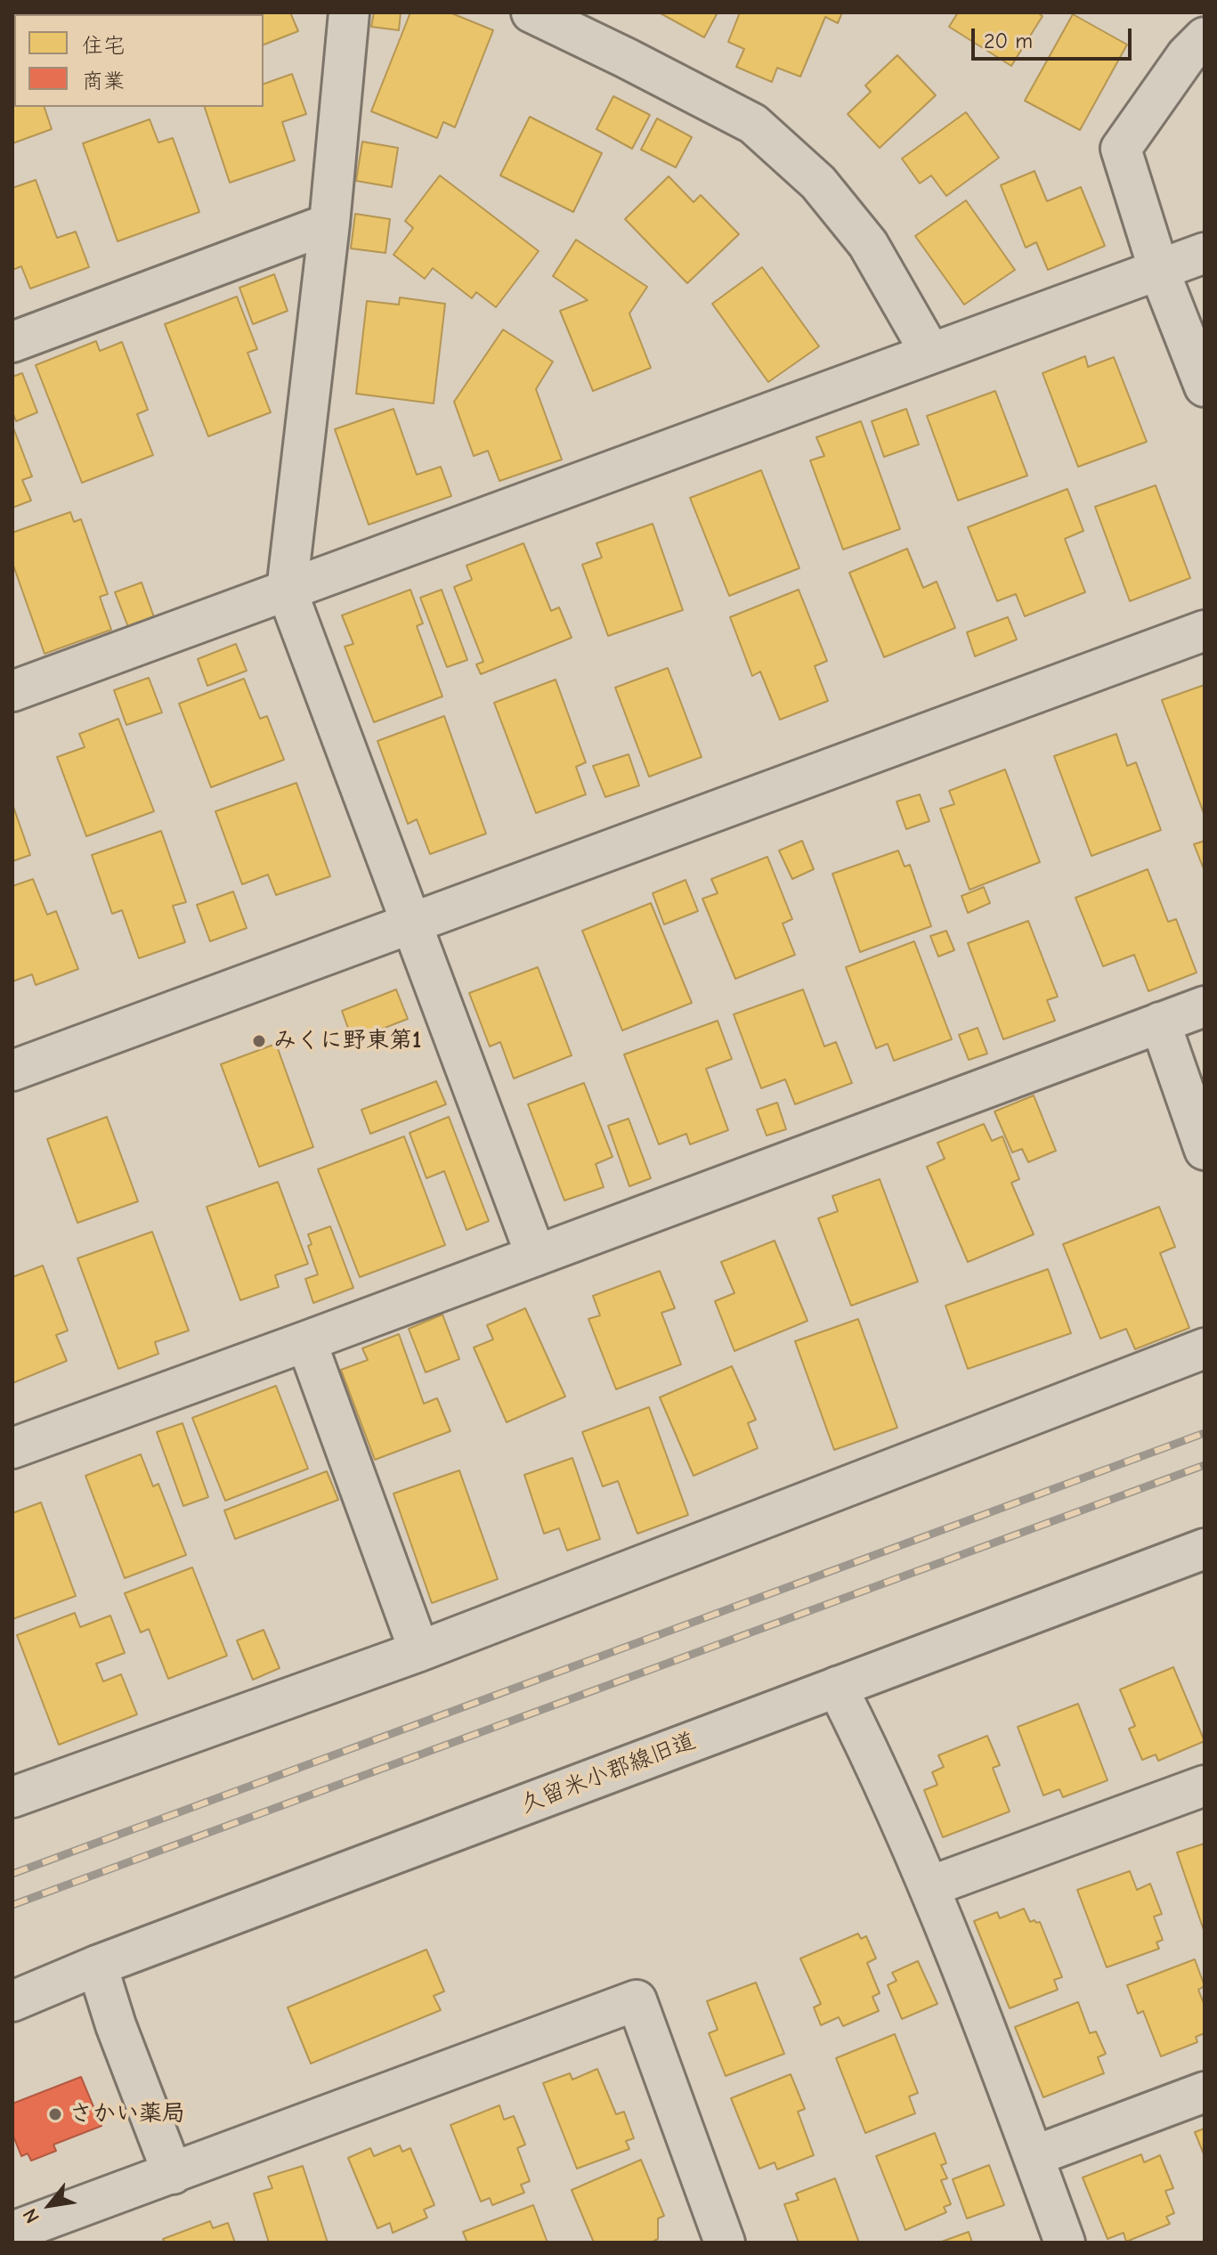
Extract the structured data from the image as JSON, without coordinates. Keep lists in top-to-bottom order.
{
  "streets": {
    "street": ["久留米小郡線旧道"]
  },
  "places": ["みくに野東第1", "さかい薬局"],
  "legend": ["住宅", "商業"],
  "scale_bar": "20 m",
  "north": "bottom left"
}
